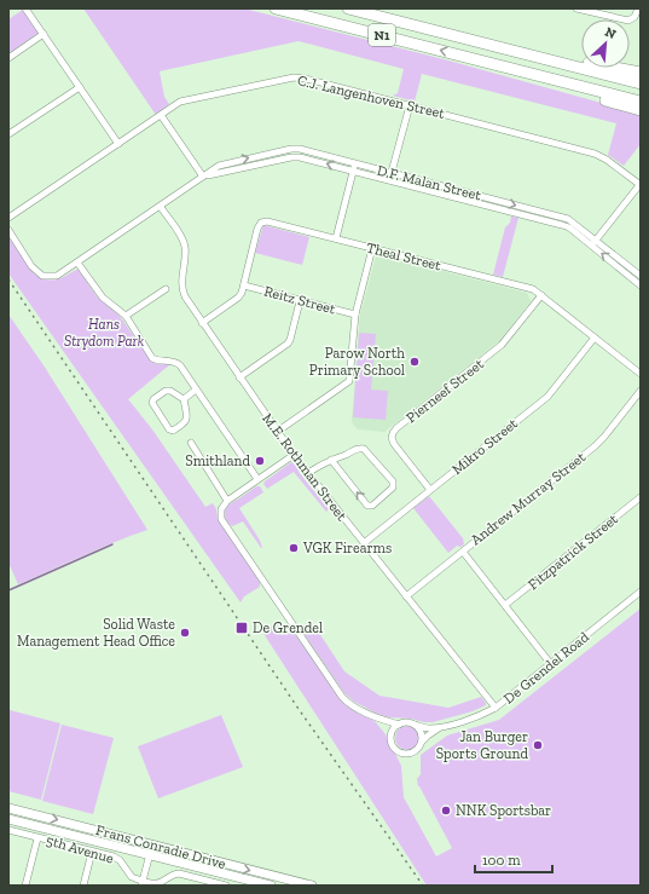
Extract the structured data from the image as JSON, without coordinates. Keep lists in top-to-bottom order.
{
  "streets": {
    "highway": ["N1"],
    "main road": ["Frans Conradie Drive"],
    "street": [
      "C.J. Langenhoven Street",
      "D.F. Malan Street",
      "Theal Street",
      "Reitz Street",
      "Pierneef Street",
      "Mikro Street",
      "M.E. Rothman Street",
      "Andrew Murray Street",
      "Fitzpatrick Street",
      "De Grendel Road",
      "5th Avenue"
    ]
  },
  "crossings": [
    ["D.F. Malan Street", "M.E. Rothman Street"],
    ["Theal Street", "Reitz Street"],
    ["Theal Street", "Pierneef Street"],
    ["Theal Street", "Mikro Street"],
    ["Theal Street", "M.E. Rothman Street"],
    ["Pierneef Street", "Mikro Street"],
    ["Mikro Street", "M.E. Rothman Street"],
    ["M.E. Rothman Street", "Andrew Murray Street"],
    ["M.E. Rothman Street", "De Grendel Road"]
  ],
  "parks": ["Hans Strydom Park"],
  "places": {
    "other": [
      "Parow North Primary School",
      "Smithland",
      "VGK Firearms",
      "Solid Waste Management Head Office",
      "Jan Burger Sports Ground",
      "NNK Sportsbar"
    ],
    "transit": ["De Grendel"]
  },
  "scale_bar": "100 m",
  "north": "top right"
}
